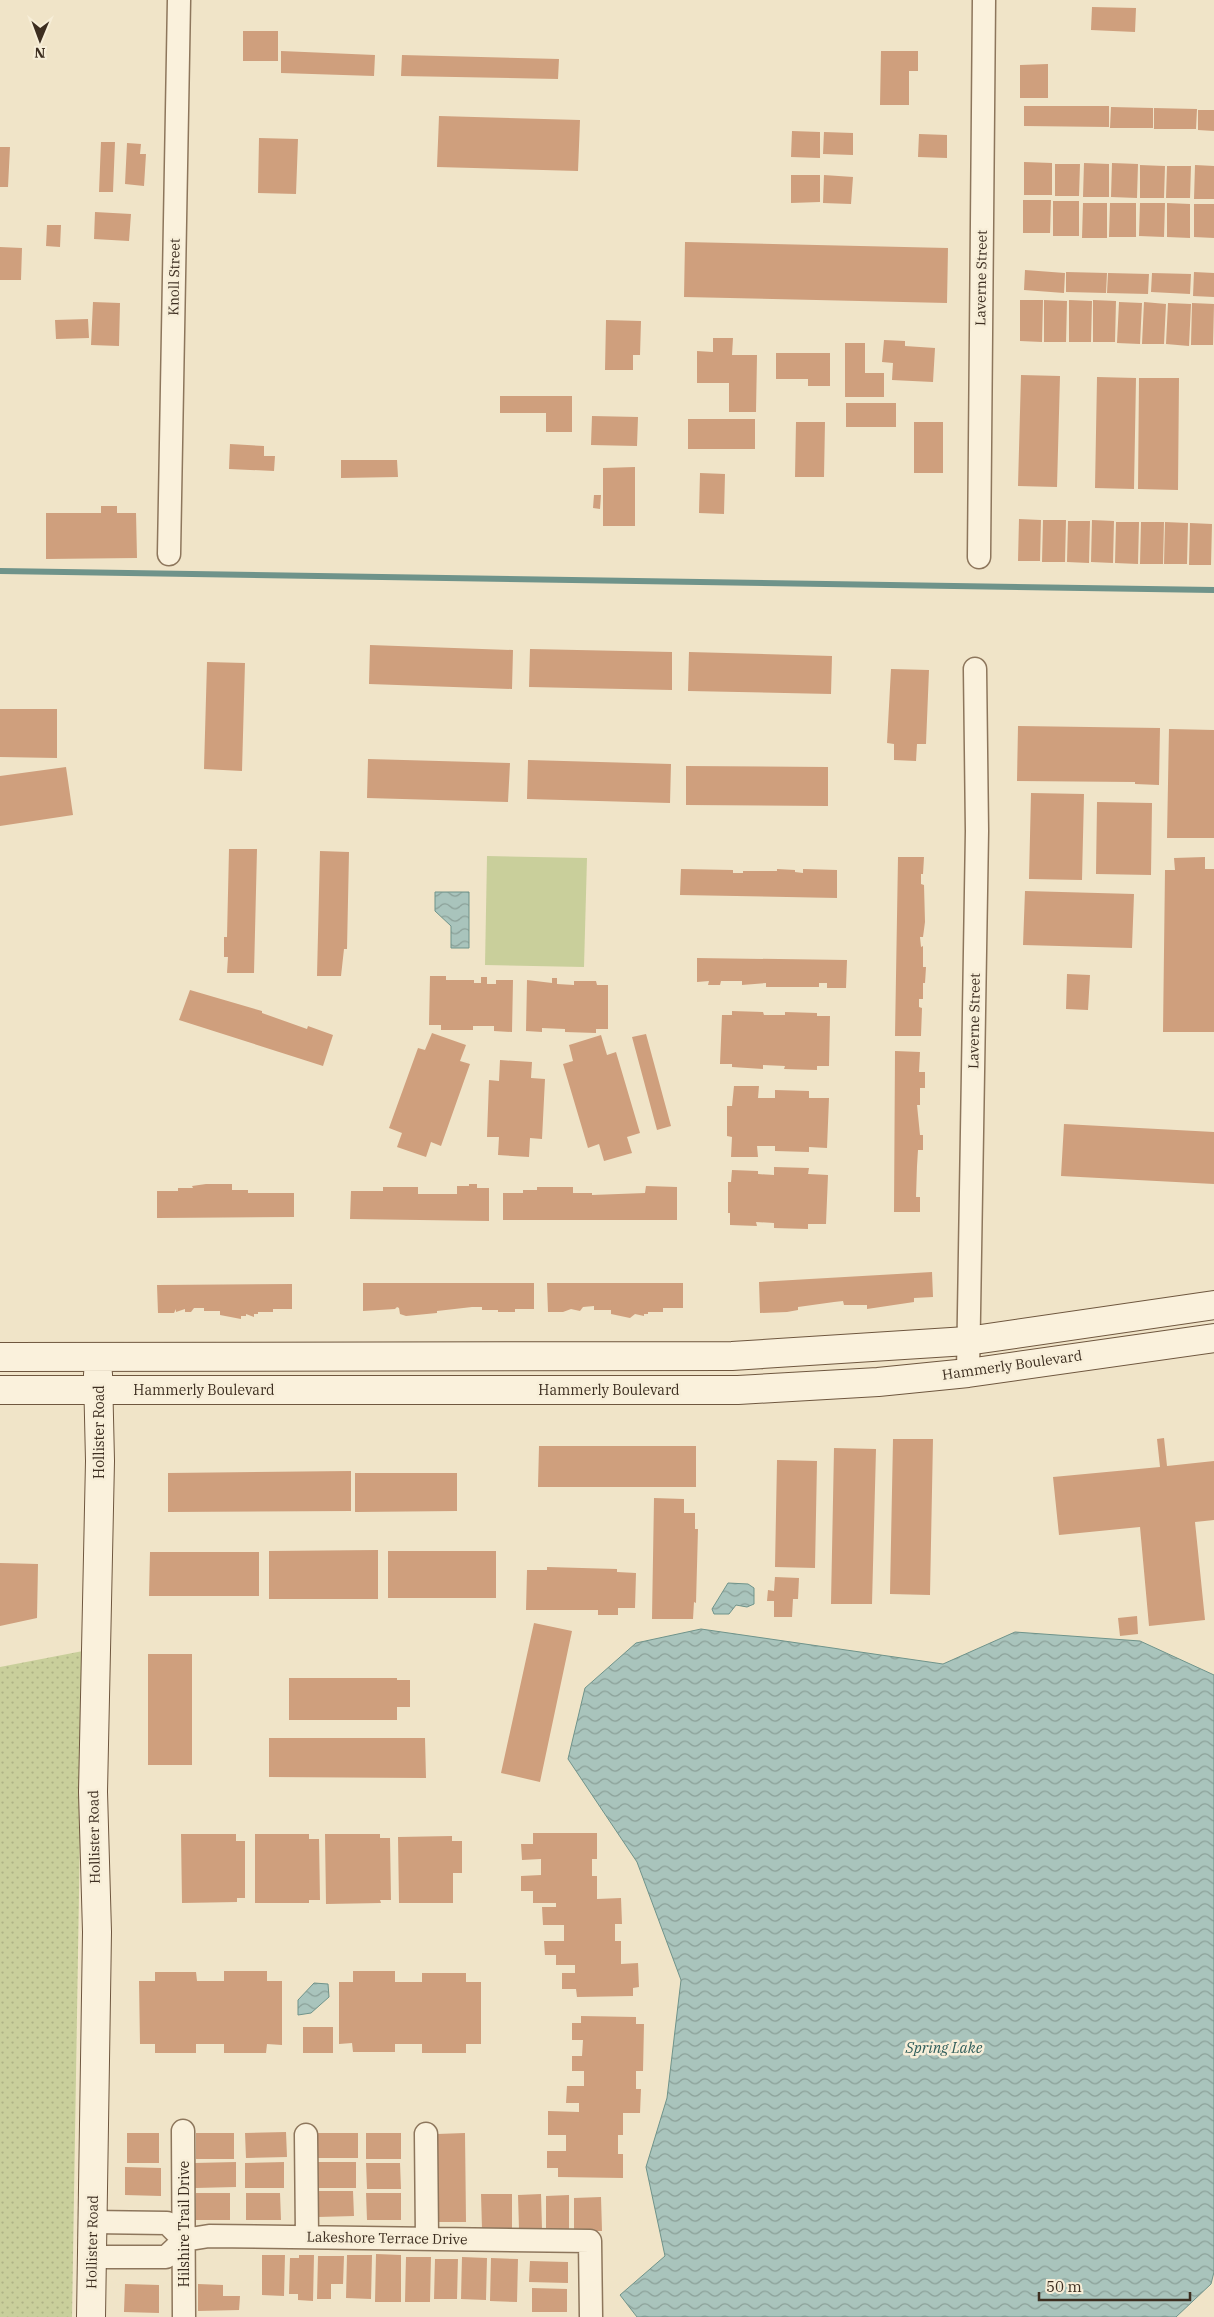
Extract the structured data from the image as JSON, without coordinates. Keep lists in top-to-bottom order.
{
  "streets": {
    "main road": ["Hammerly Boulevard", "Hollister Road"],
    "street": [
      "Knoll Street",
      "Laverne Street",
      "Hilshire Trail Drive",
      "Lakeshore Terrace Drive"
    ]
  },
  "crossings": [
    ["Laverne Street", "Hammerly Boulevard"],
    ["Hammerly Boulevard", "Hollister Road"],
    ["Hilshire Trail Drive", "Lakeshore Terrace Drive"]
  ],
  "water": ["Spring Lake"],
  "scale_bar": "50 m",
  "north": "bottom"
}
